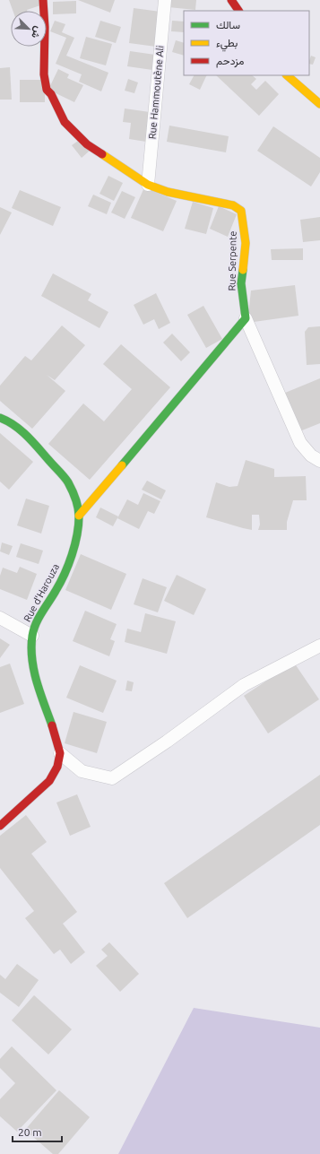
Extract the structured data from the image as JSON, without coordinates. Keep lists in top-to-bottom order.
{
  "streets": {
    "street": ["Rue Hammoutène Ali", "Rue Serpente", "Rue d'Harouza"]
  },
  "crossings": [
    ["Rue Hammoutène Ali", "Rue Serpente"]
  ],
  "legend": ["سالك", "بطيء", "مزدحم"],
  "scale_bar": "20 m",
  "north": "bottom right"
}
